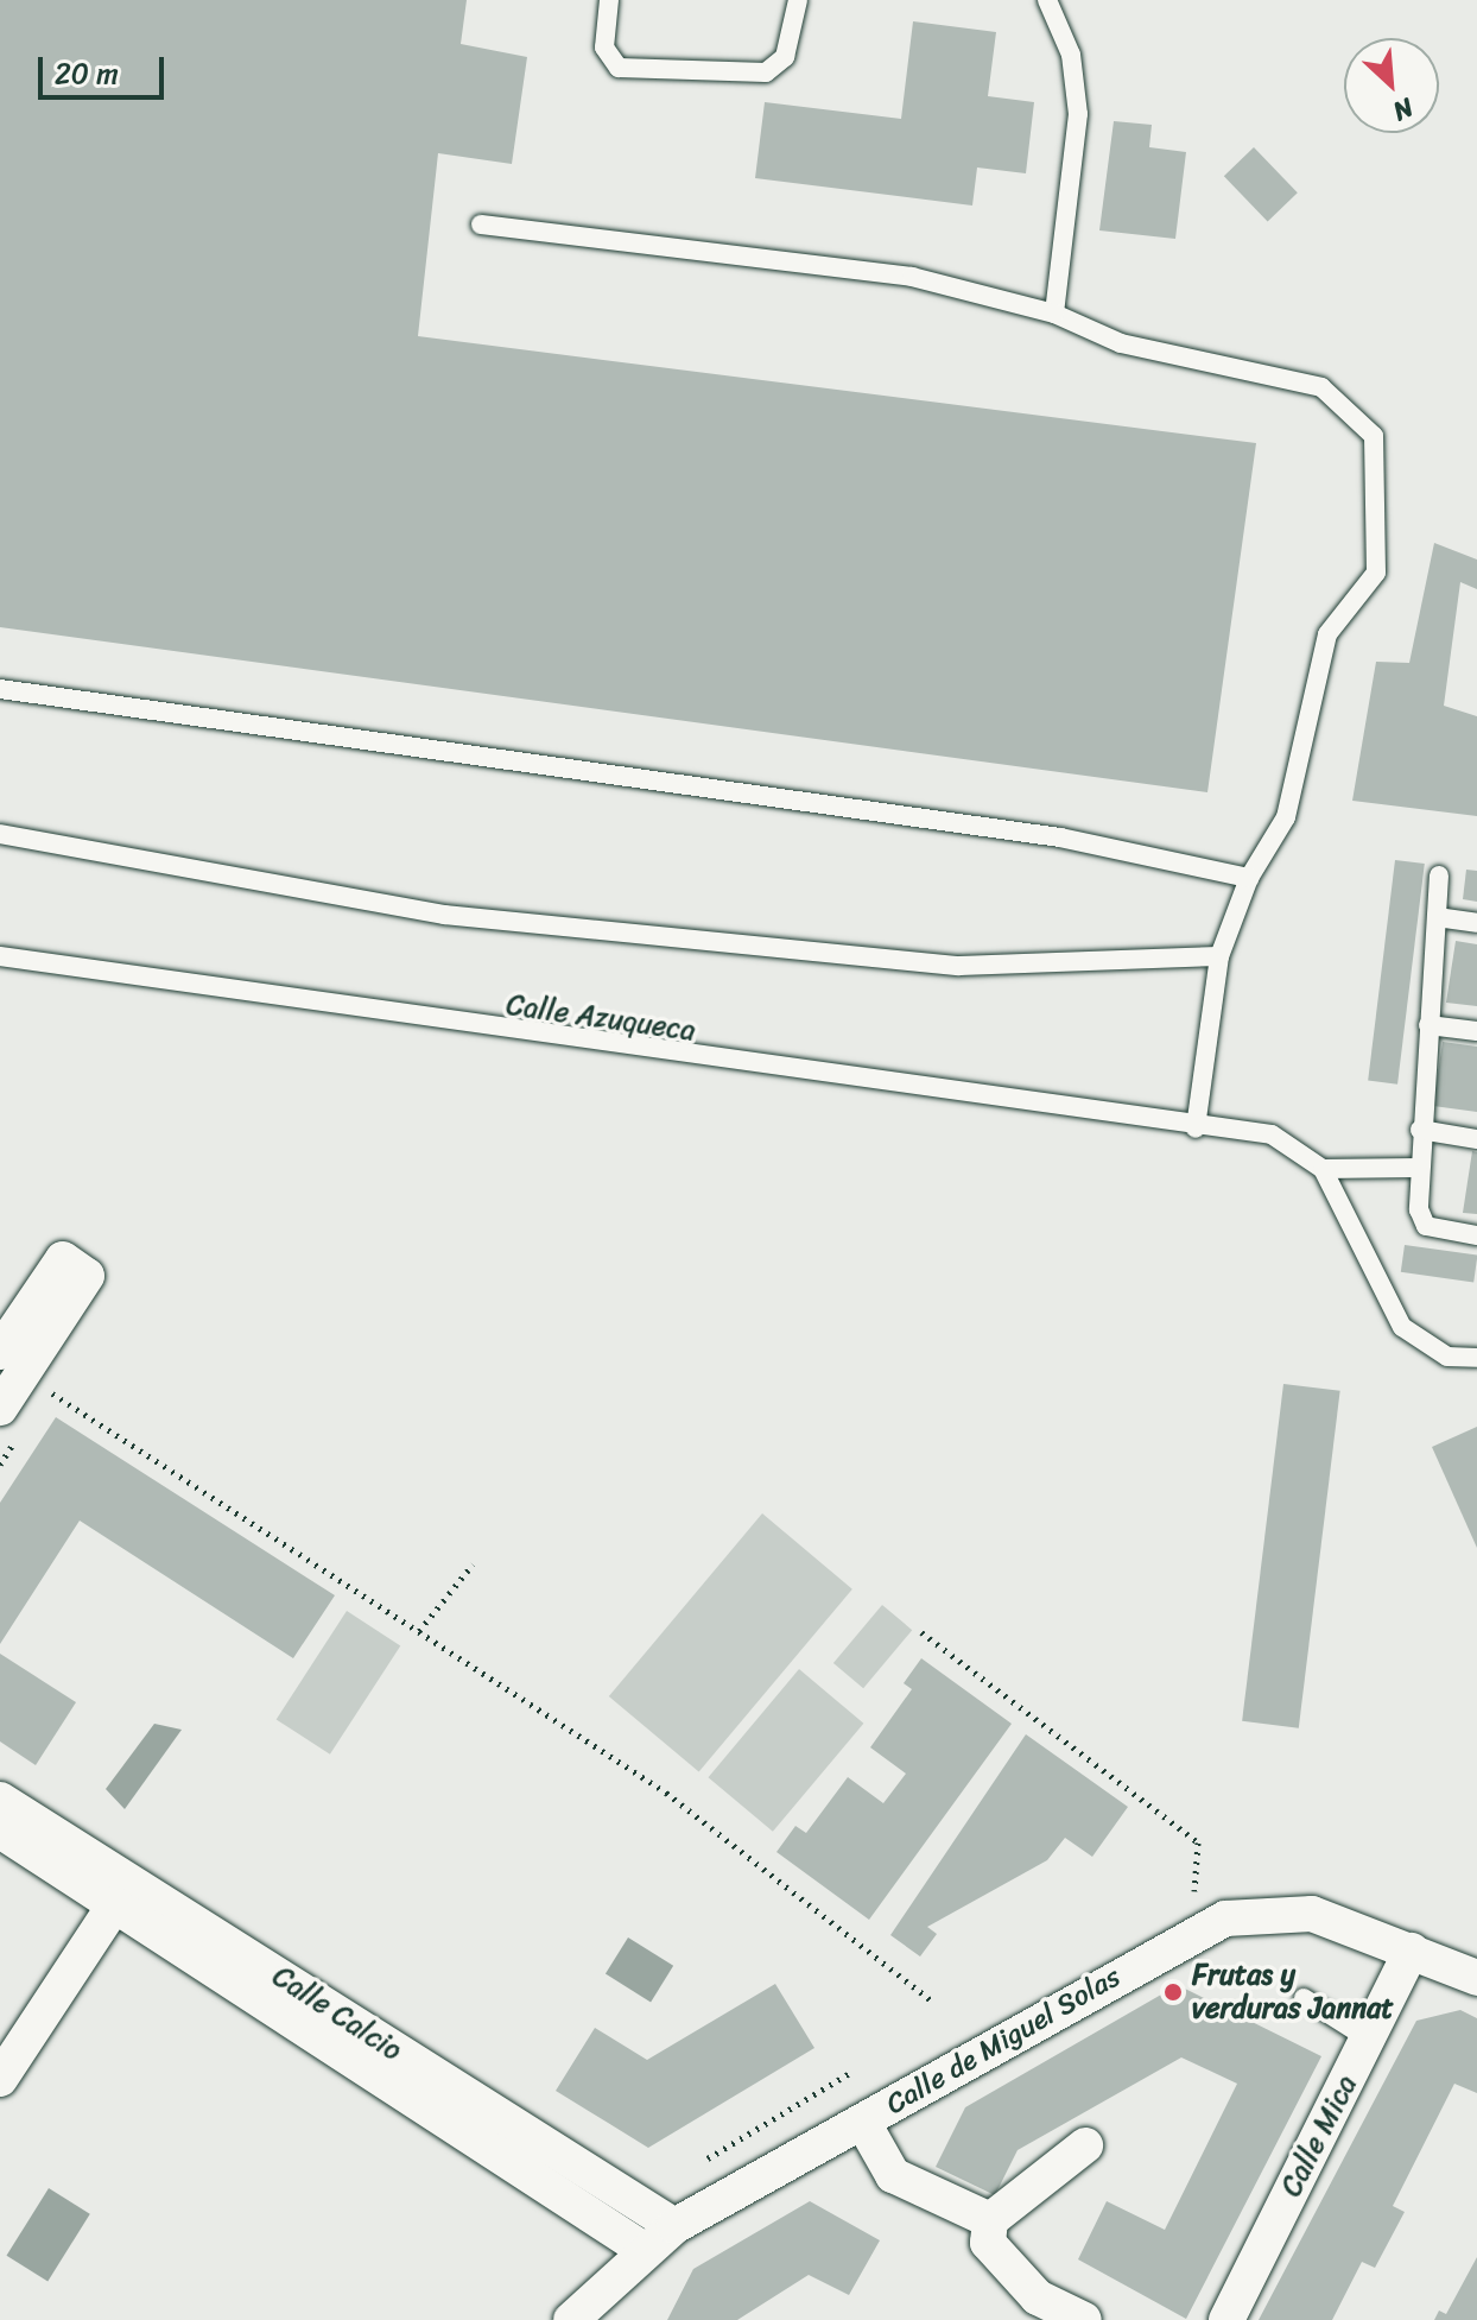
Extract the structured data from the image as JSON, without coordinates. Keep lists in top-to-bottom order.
{
  "streets": {
    "street": ["Calle Calcio", "Calle de Miguel Solas", "Calle Mica"],
    "lane": ["Calle Azuqueca"]
  },
  "crossings": [
    ["Calle Calcio", "Calle de Miguel Solas"],
    ["Calle de Miguel Solas", "Calle Mica"]
  ],
  "places": ["Frutas y verduras Jannat"],
  "scale_bar": "20 m",
  "north": "bottom right"
}
